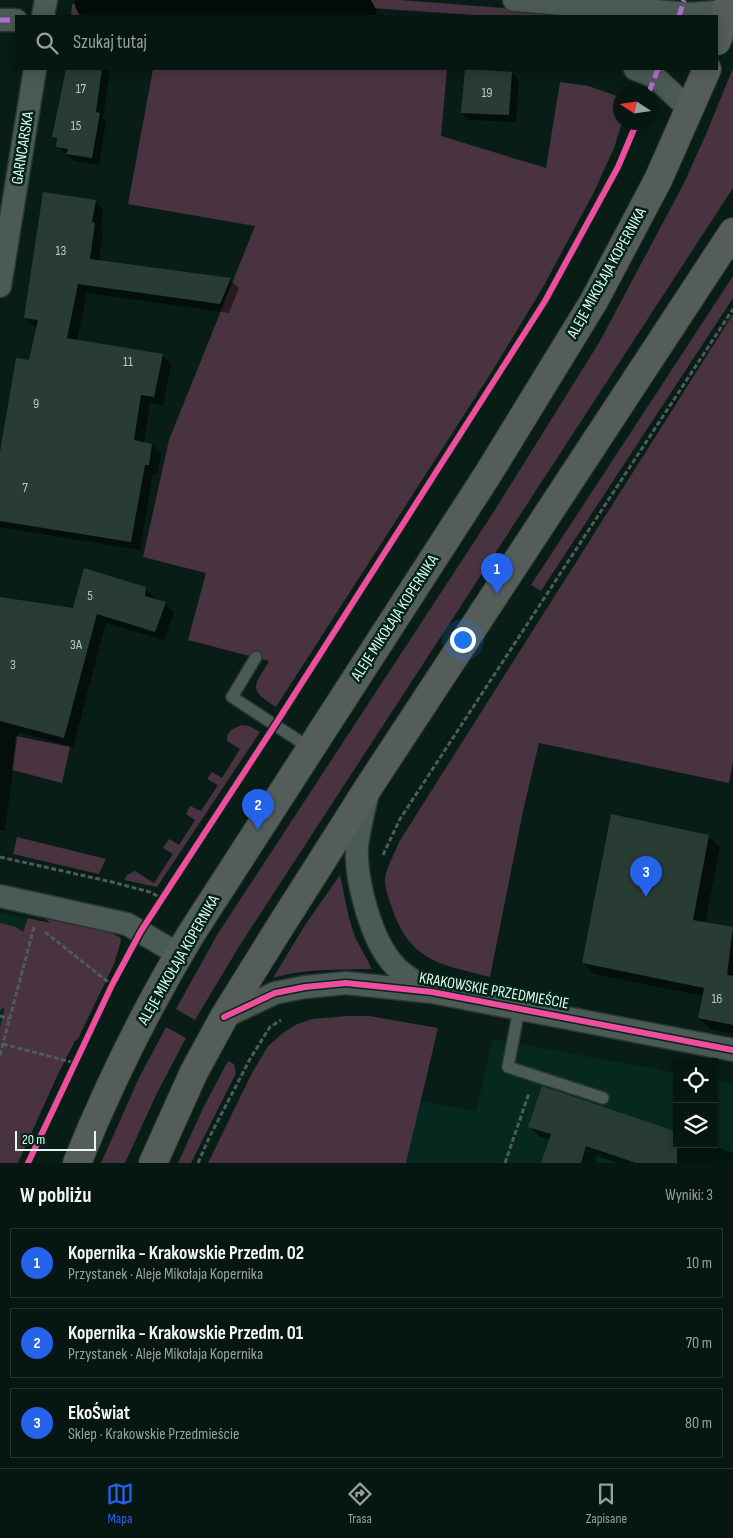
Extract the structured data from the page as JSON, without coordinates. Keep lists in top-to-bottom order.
{
  "streets": {
    "main road": ["ALEJE MIKOŁAJA KOPERNIKA"],
    "street": ["GARNCARSKA", "KRAKOWSKIE PRZEDMIEŚCIE"]
  },
  "house_numbers": [
    "17",
    "19",
    "15",
    "13",
    "11",
    "9",
    "7",
    "5",
    "3A",
    "3",
    "16"
  ],
  "scale_bar": "20 m",
  "north": "left",
  "page": {
    "search": "Szukaj tutaj",
    "pins": ["1", "2", "3"],
    "scale": "20 m",
    "heading": ["W pobliżu", "Wyniki: 3"],
    "list": [
      {
        "mark": "1",
        "name": "Kopernika - Krakowskie Przedm. 02",
        "note": "Przystanek · Aleje Mikołaja Kopernika",
        "value": "10 m"
      },
      {
        "mark": "2",
        "name": "Kopernika - Krakowskie Przedm. 01",
        "note": "Przystanek · Aleje Mikołaja Kopernika",
        "value": "70 m"
      },
      {
        "mark": "3",
        "name": "EkoŚwiat",
        "note": "Sklep · Krakowskie Przedmieście",
        "value": "80 m"
      }
    ],
    "nav": ["Mapa", "Trasa", "Zapisane"]
  }
}
